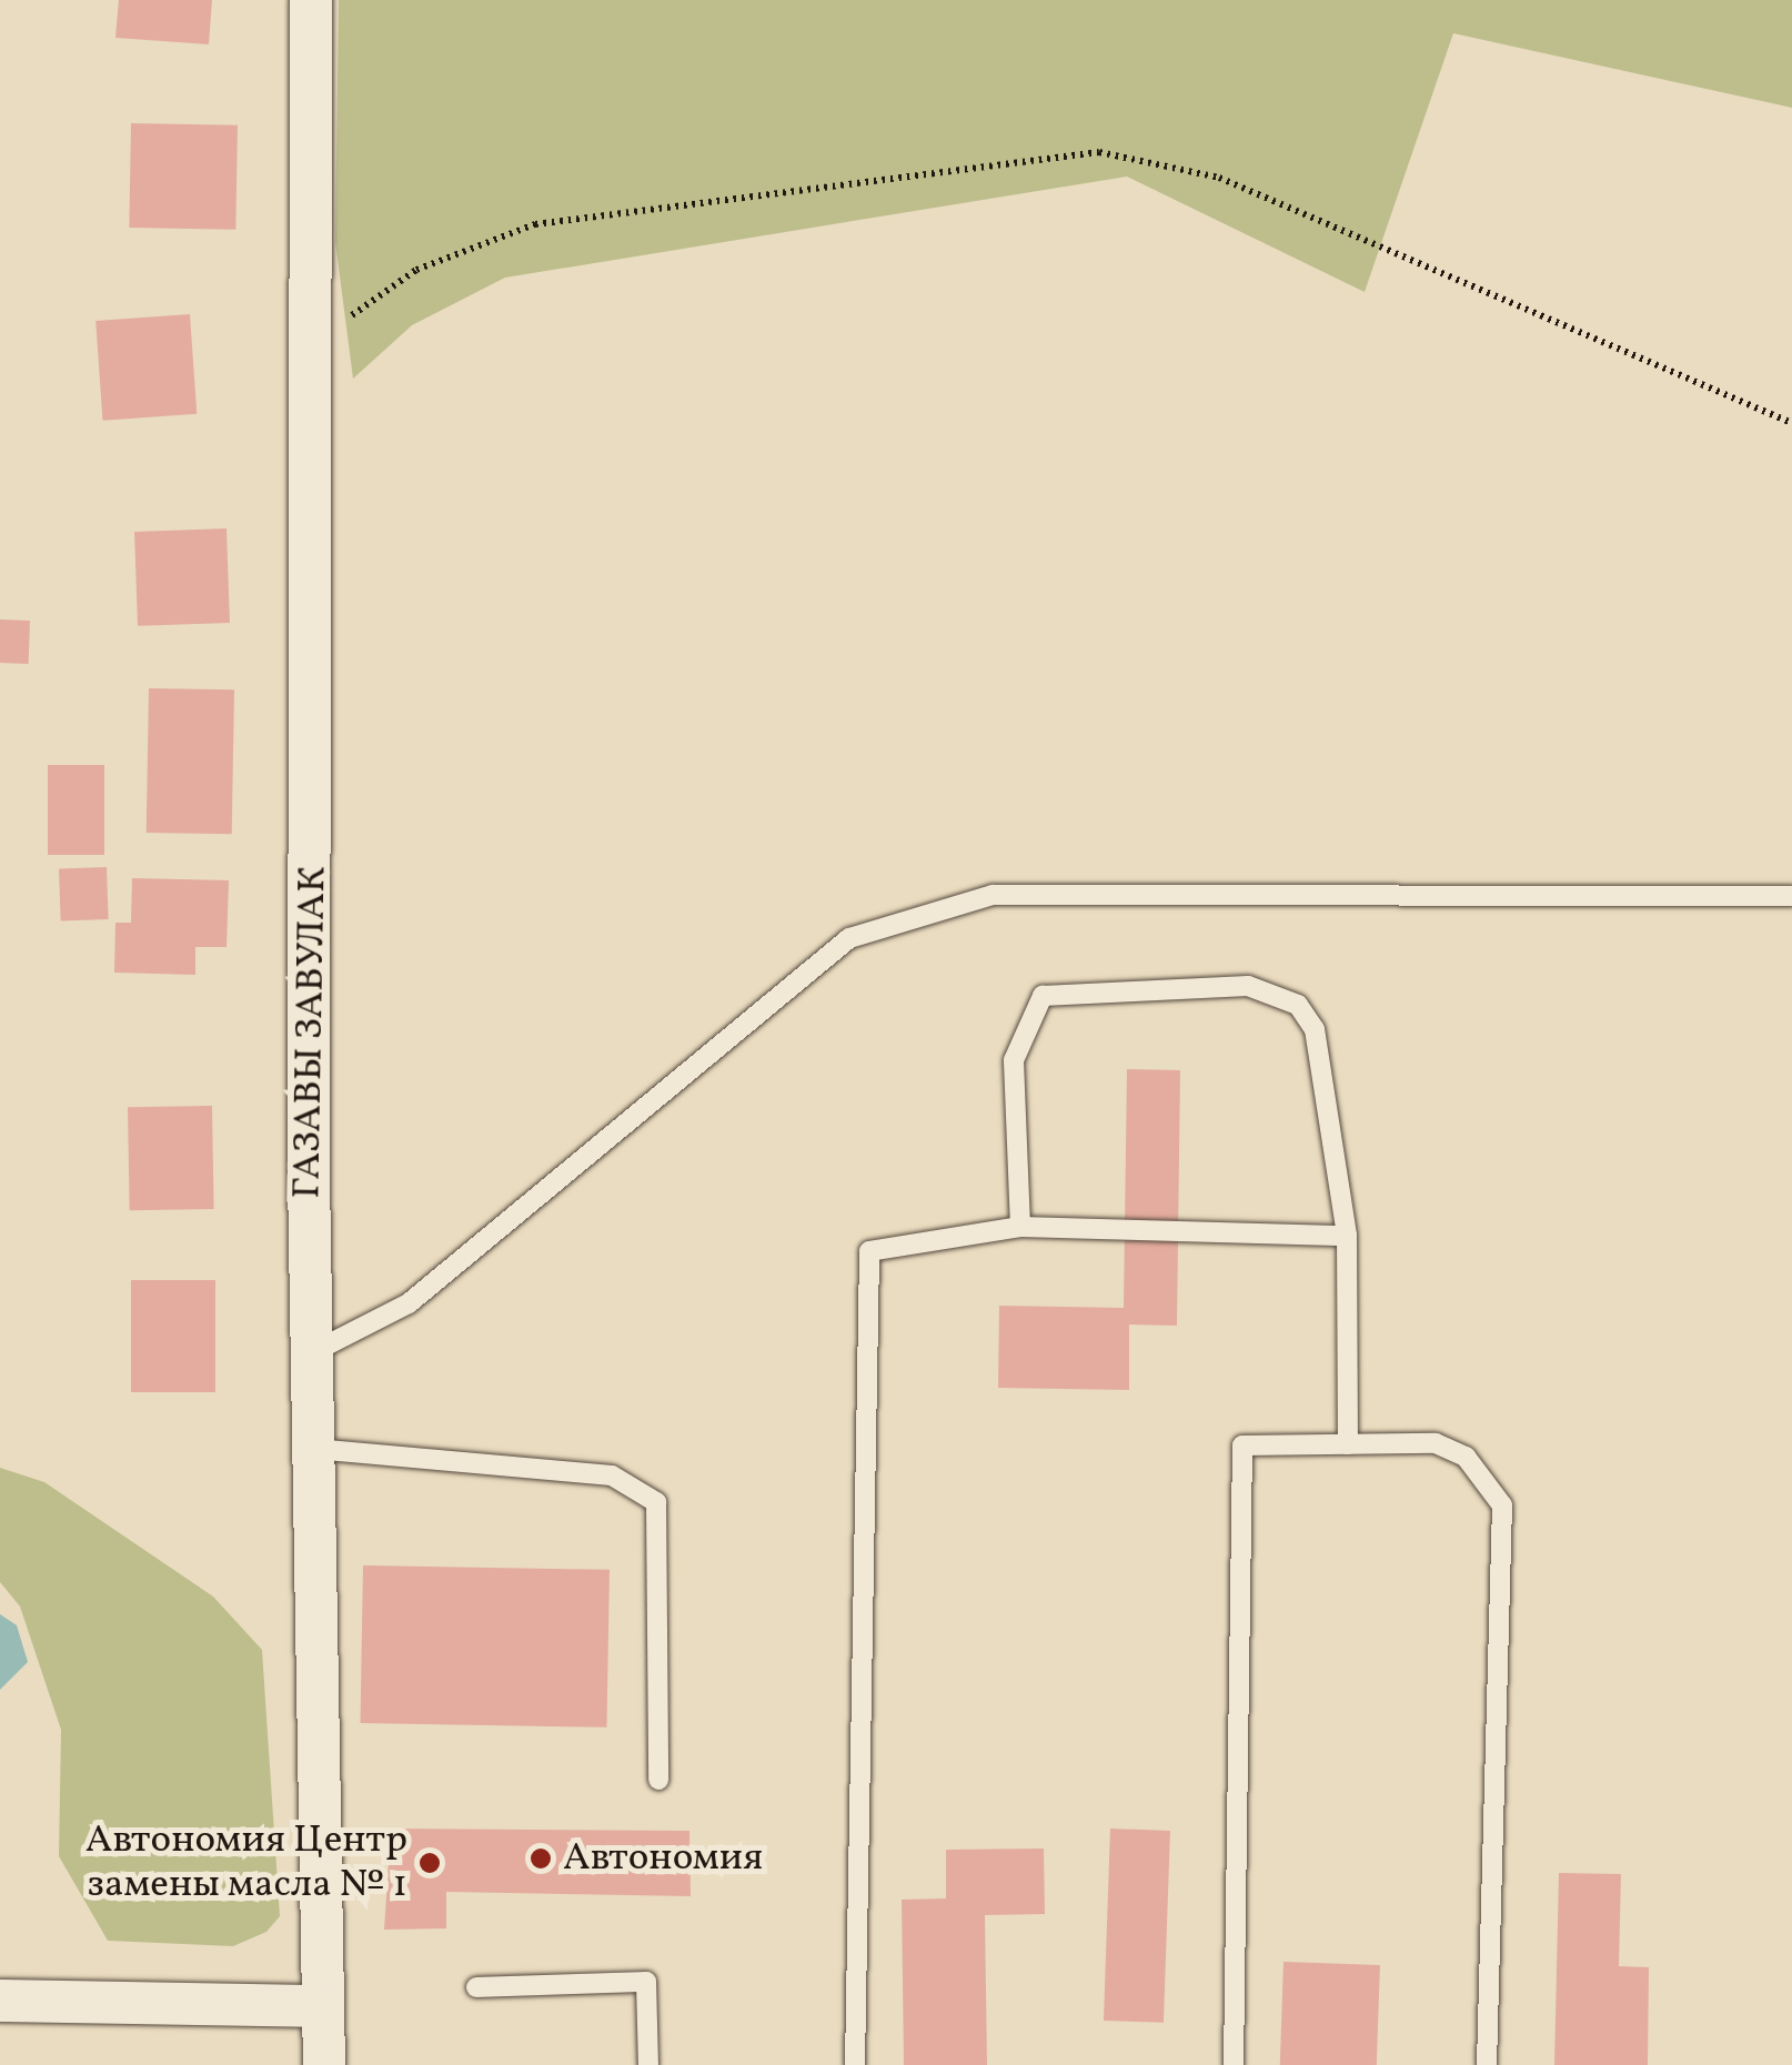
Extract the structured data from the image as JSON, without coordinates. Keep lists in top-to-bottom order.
{
  "streets": {
    "street": ["ГАЗАВЫ ЗАВУЛАК"]
  },
  "places": ["Автономия", "Автономия Центр замены масла № 1"]
}
